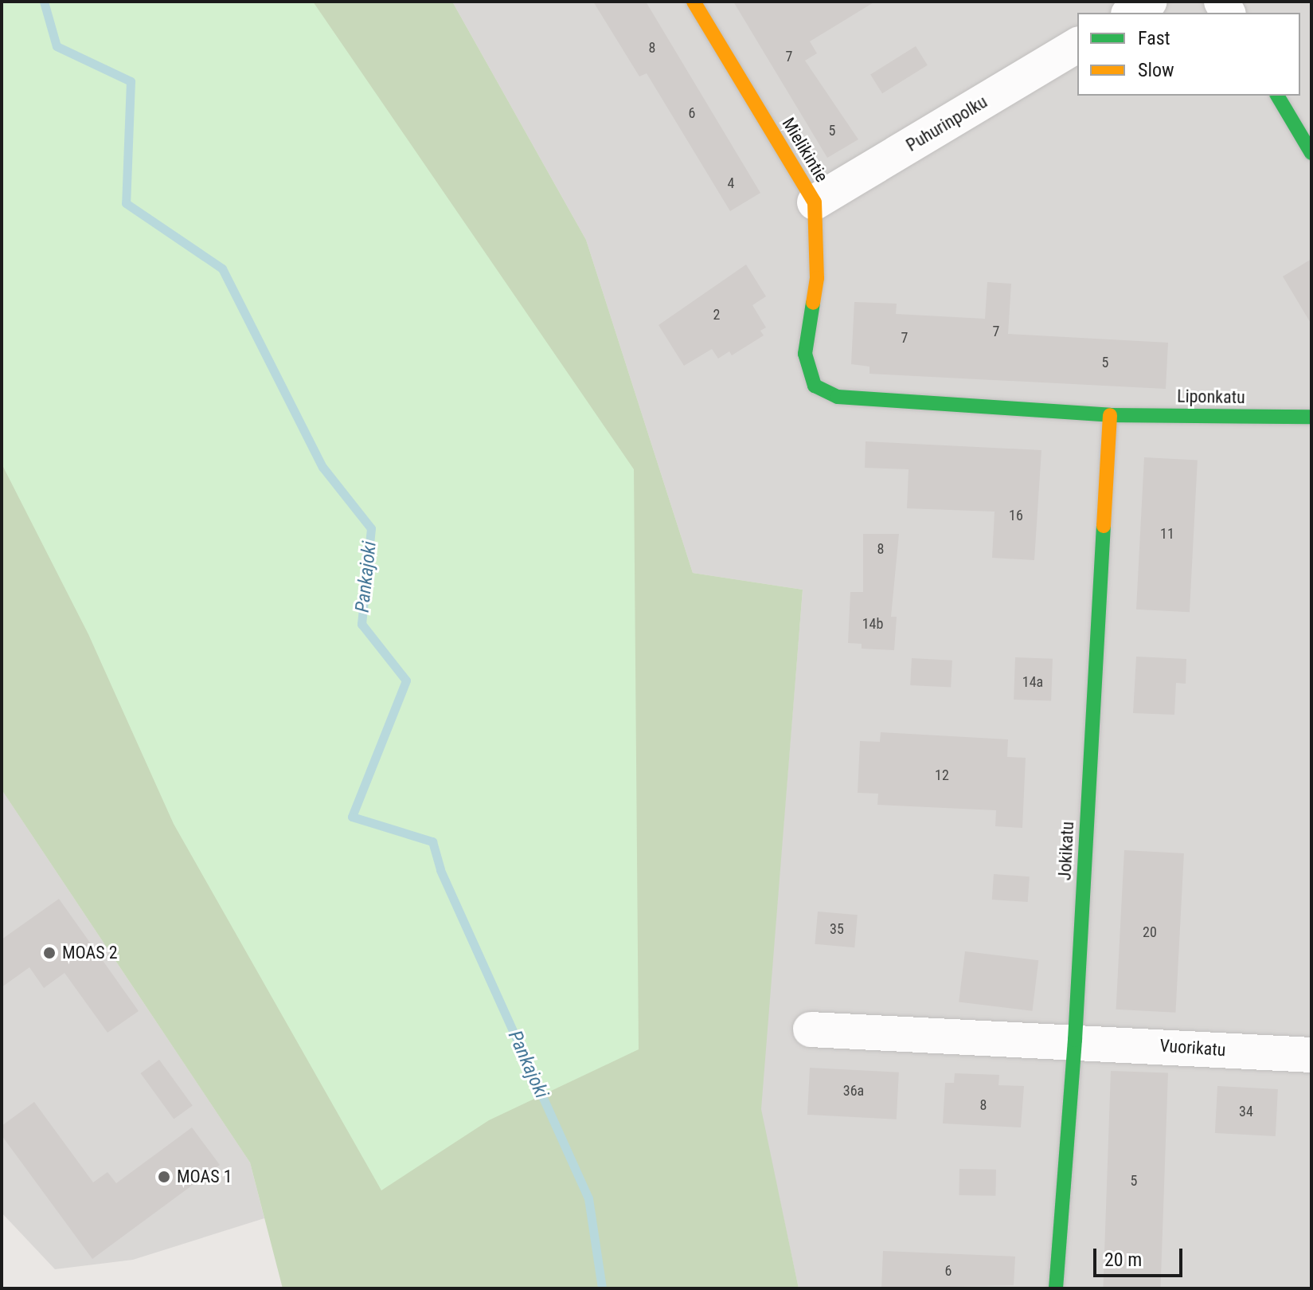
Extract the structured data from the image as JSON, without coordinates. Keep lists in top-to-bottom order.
{
  "streets": {
    "street": [
      "Puhurinpolku",
      "Mielikintie",
      "Liponkatu",
      "Jokikatu",
      "Vuorikatu"
    ]
  },
  "crossings": [
    ["Puhurinpolku", "Mielikintie"],
    ["Mielikintie", "Liponkatu"],
    ["Liponkatu", "Jokikatu"],
    ["Jokikatu", "Vuorikatu"]
  ],
  "water": ["Pankajoki"],
  "places": ["MOAS 2", "MOAS 1"],
  "house_numbers": [
    "8",
    "7",
    "6",
    "5",
    "4",
    "2",
    "7",
    "7",
    "5",
    "16",
    "11",
    "8",
    "14b",
    "14a",
    "12",
    "35",
    "20",
    "36a",
    "8",
    "34",
    "5",
    "6"
  ],
  "legend": ["Fast", "Slow"],
  "scale_bar": "20 m"
}
